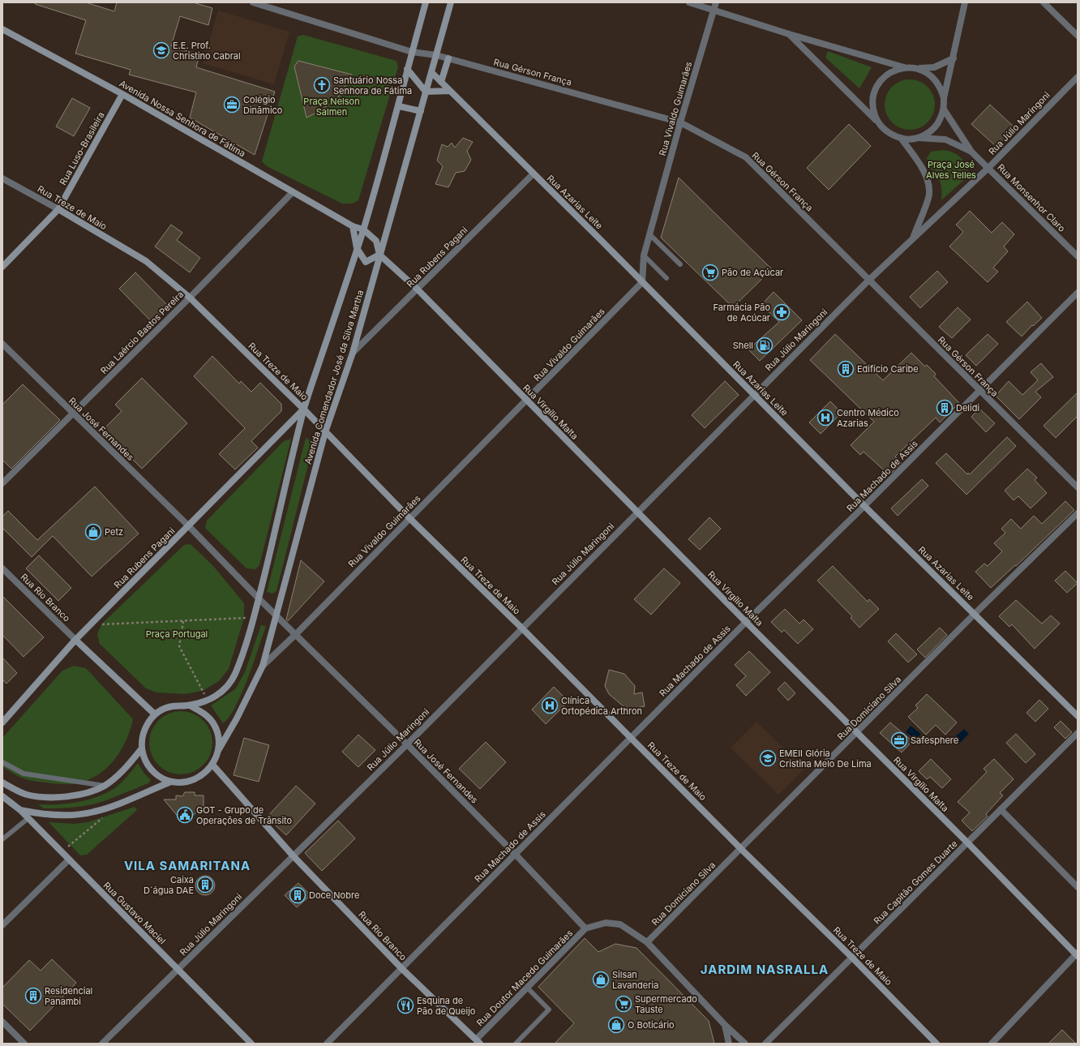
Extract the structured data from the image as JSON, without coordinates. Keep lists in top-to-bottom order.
{
  "streets": {
    "street": [
      "Rua Gérson França",
      "Rua Vivaldo Guimarães",
      "Avenida Nossa Senhora de Fátima",
      "Rua Júlio Maringoni",
      "Rua Luso-Brasileira",
      "Rua Monsenhor Claro",
      "Rua Azarias Leite",
      "Rua Treze de Maio",
      "Rua Rubens Pagani",
      "Rua Laércio Bastos Pereira",
      "Avenida Comendador José da Silva Martha",
      "Rua Virgílio Malta",
      "Rua José Fernandes",
      "Rua Machado de Assis",
      "Rua Rio Branco",
      "Rua Domiciano Silva",
      "Rua Capitão Gomes Duarte",
      "Rua Gustavo Maciel",
      "Rua Doutor Macedo Guimarães"
    ]
  },
  "crossings": [
    ["Rua Gérson França", "Rua Vivaldo Guimarães"],
    ["Rua Gérson França", "Rua Júlio Maringoni"],
    ["Rua Gérson França", "Avenida Comendador José da Silva Martha"],
    ["Rua Gérson França", "Rua Machado de Assis"],
    ["Rua Vivaldo Guimarães", "Rua Azarias Leite"],
    ["Rua Vivaldo Guimarães", "Rua Treze de Maio"],
    ["Rua Vivaldo Guimarães", "Avenida Comendador José da Silva Martha"],
    ["Rua Vivaldo Guimarães", "Rua Virgílio Malta"],
    ["Rua Vivaldo Guimarães", "Rua José Fernandes"],
    ["Avenida Nossa Senhora de Fátima", "Rua Luso-Brasileira"],
    ["Avenida Nossa Senhora de Fátima", "Rua Laércio Bastos Pereira"],
    ["Avenida Nossa Senhora de Fátima", "Avenida Comendador José da Silva Martha"],
    ["Rua Júlio Maringoni", "Rua Monsenhor Claro"],
    ["Rua Júlio Maringoni", "Rua Azarias Leite"],
    ["Rua Júlio Maringoni", "Rua Treze de Maio"],
    ["Rua Júlio Maringoni", "Rua Virgílio Malta"],
    ["Rua Júlio Maringoni", "Rua José Fernandes"],
    ["Rua Júlio Maringoni", "Rua Rio Branco"],
    ["Rua Júlio Maringoni", "Rua Gustavo Maciel"],
    ["Rua Luso-Brasileira", "Rua Treze de Maio"],
    ["Rua Azarias Leite", "Rua Rubens Pagani"],
    ["Rua Azarias Leite", "Avenida Comendador José da Silva Martha"],
    ["Rua Azarias Leite", "Rua Machado de Assis"],
    ["Rua Azarias Leite", "Rua Domiciano Silva"],
    ["Rua Treze de Maio", "Rua Rubens Pagani"],
    ["Rua Treze de Maio", "Rua Laércio Bastos Pereira"],
    ["Rua Treze de Maio", "Avenida Comendador José da Silva Martha"],
    ["Rua Treze de Maio", "Rua Machado de Assis"],
    ["Rua Treze de Maio", "Rua Domiciano Silva"],
    ["Rua Treze de Maio", "Rua Capitão Gomes Duarte"],
    ["Rua Rubens Pagani", "Avenida Comendador José da Silva Martha"],
    ["Rua Rubens Pagani", "Rua Virgílio Malta"],
    ["Rua Rubens Pagani", "Rua José Fernandes"],
    ["Rua Rubens Pagani", "Rua Rio Branco"],
    ["Rua Laércio Bastos Pereira", "Rua José Fernandes"],
    ["Avenida Comendador José da Silva Martha", "Rua Virgílio Malta"],
    ["Avenida Comendador José da Silva Martha", "Rua José Fernandes"],
    ["Avenida Comendador José da Silva Martha", "Rua Rio Branco"],
    ["Rua Virgílio Malta", "Rua Machado de Assis"],
    ["Rua Virgílio Malta", "Rua Domiciano Silva"],
    ["Rua Virgílio Malta", "Rua Capitão Gomes Duarte"],
    ["Rua José Fernandes", "Rua Machado de Assis"],
    ["Rua José Fernandes", "Rua Doutor Macedo Guimarães"],
    ["Rua Machado de Assis", "Rua Rio Branco"],
    ["Rua Rio Branco", "Rua Doutor Macedo Guimarães"]
  ],
  "districts": ["VILA SAMARITANA", "JARDIM NASRALLA"],
  "parks": ["Praça Nelson Salmen", "Praça José Alves Telles", "Praça Portugal"],
  "places": {
    "school or university": ["E.E. Prof. Christino Cabral", "EMEII Glória Cristina Melo De Lima"],
    "church": ["Santuário Nossa Senhora de Fátima"],
    "office": ["Colégio Dinãmico", "Safesphere"],
    "supermarket": ["Pão de Açúcar", "Supermercado Tauste"],
    "pharmacy": ["Farmácia Pão de Acúcar"],
    "fuel station": ["Shell"],
    "building": [
      "Edifício Caribe",
      "Delidi",
      "Caixa D´água DAE",
      "Doce Nobre",
      "Residencial Panambi"
    ],
    "hospital": ["Centro Médico Azarias", "Clínica Ortopédica Arthron"],
    "shop": ["Petz", "Silsan Lavanderia", "O Boticário"],
    "public building": ["GOT - Grupo de Operações de Trânsito"],
    "restaurant": ["Esquina de Pão de Queijo"]
  }
}
